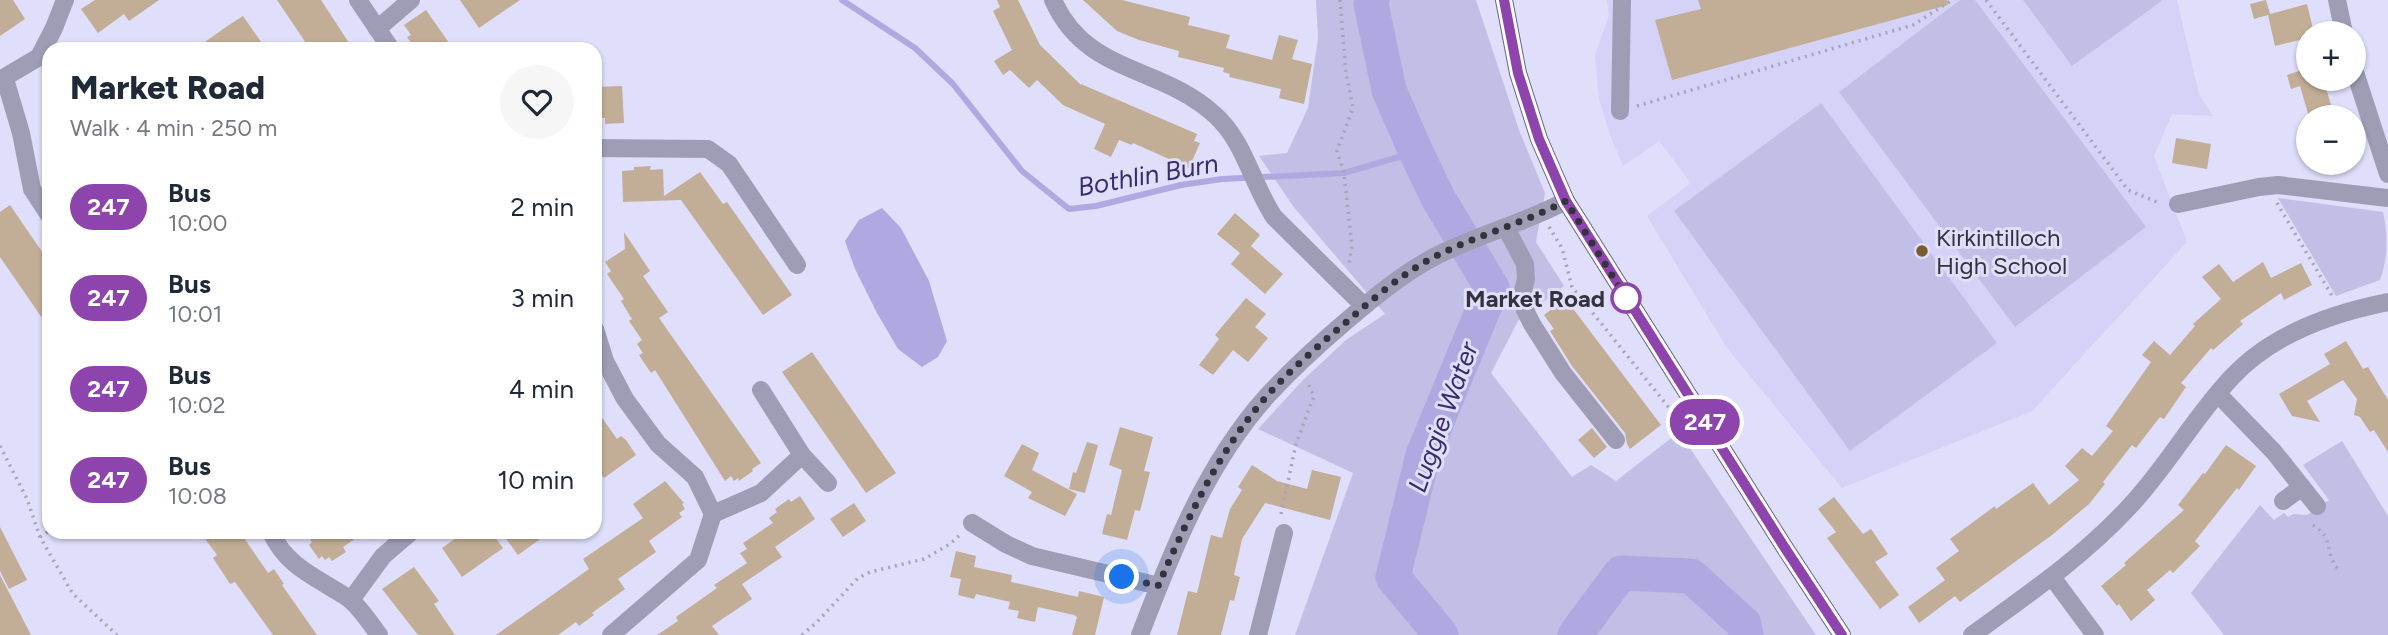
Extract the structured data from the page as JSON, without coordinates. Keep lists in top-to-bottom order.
{
  "water": ["Bothlin Burn", "Luggie Water"],
  "places": ["Kirkintilloch High School", "Market Road"],
  "lines": ["bus line 247"],
  "page": {
    "on_map": "247",
    "map_buttons": ["+", "−"],
    "heading": ["Market Road", "Walk · 4 min · 250 m"],
    "list": [
      {
        "mark": "247",
        "name": "Bus",
        "note": "10:00",
        "value": "2 min"
      },
      {
        "mark": "247",
        "name": "Bus",
        "note": "10:01",
        "value": "3 min"
      },
      {
        "mark": "247",
        "name": "Bus",
        "note": "10:02",
        "value": "4 min"
      },
      {
        "mark": "247",
        "name": "Bus",
        "note": "10:08",
        "value": "10 min"
      }
    ]
  }
}
